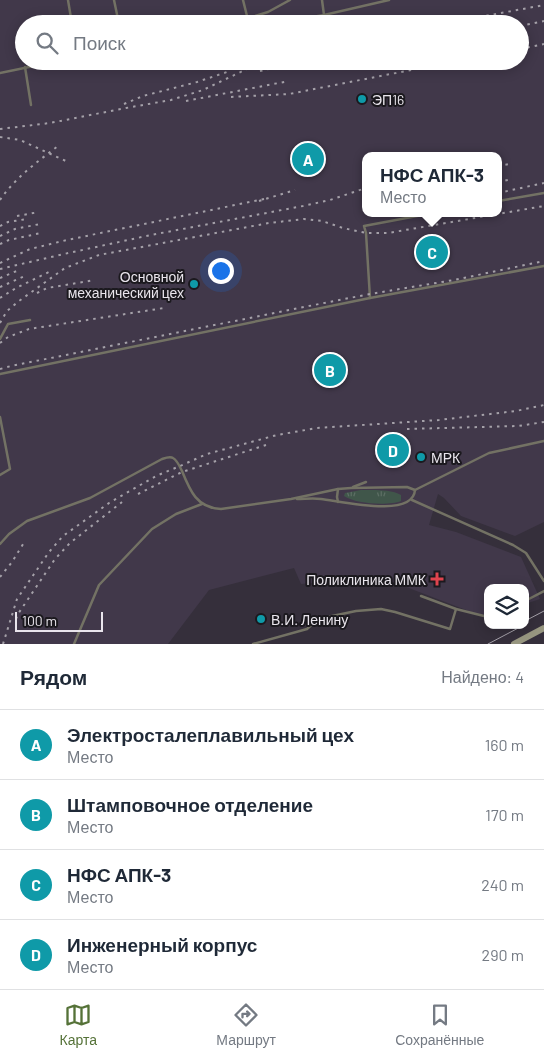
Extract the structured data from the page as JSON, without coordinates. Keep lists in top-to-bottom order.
{
  "places": {
    "other": [
      "ЭП16",
      "Основной механический цех",
      "МРК",
      "В.И. Ленину"
    ],
    "health": ["Поликлиника ММК"]
  },
  "scale_bar": "100 m",
  "page": {
    "search": "Поиск",
    "pins": [
      "A",
      "C",
      "B",
      "D"
    ],
    "popup": ["НФС АПК-3", "Место"],
    "scale": "100 m",
    "heading": ["Рядом", "Найдено: 4"],
    "list": [
      {
        "mark": "A",
        "name": "Электросталеплавильный цех",
        "note": "Место",
        "value": "160 m"
      },
      {
        "mark": "B",
        "name": "Штамповочное отделение",
        "note": "Место",
        "value": "170 m"
      },
      {
        "mark": "C",
        "name": "НФС АПК-3",
        "note": "Место",
        "value": "240 m"
      },
      {
        "mark": "D",
        "name": "Инженерный корпус",
        "note": "Место",
        "value": "290 m"
      }
    ],
    "nav": ["Карта", "Маршрут", "Сохранённые"]
  }
}
